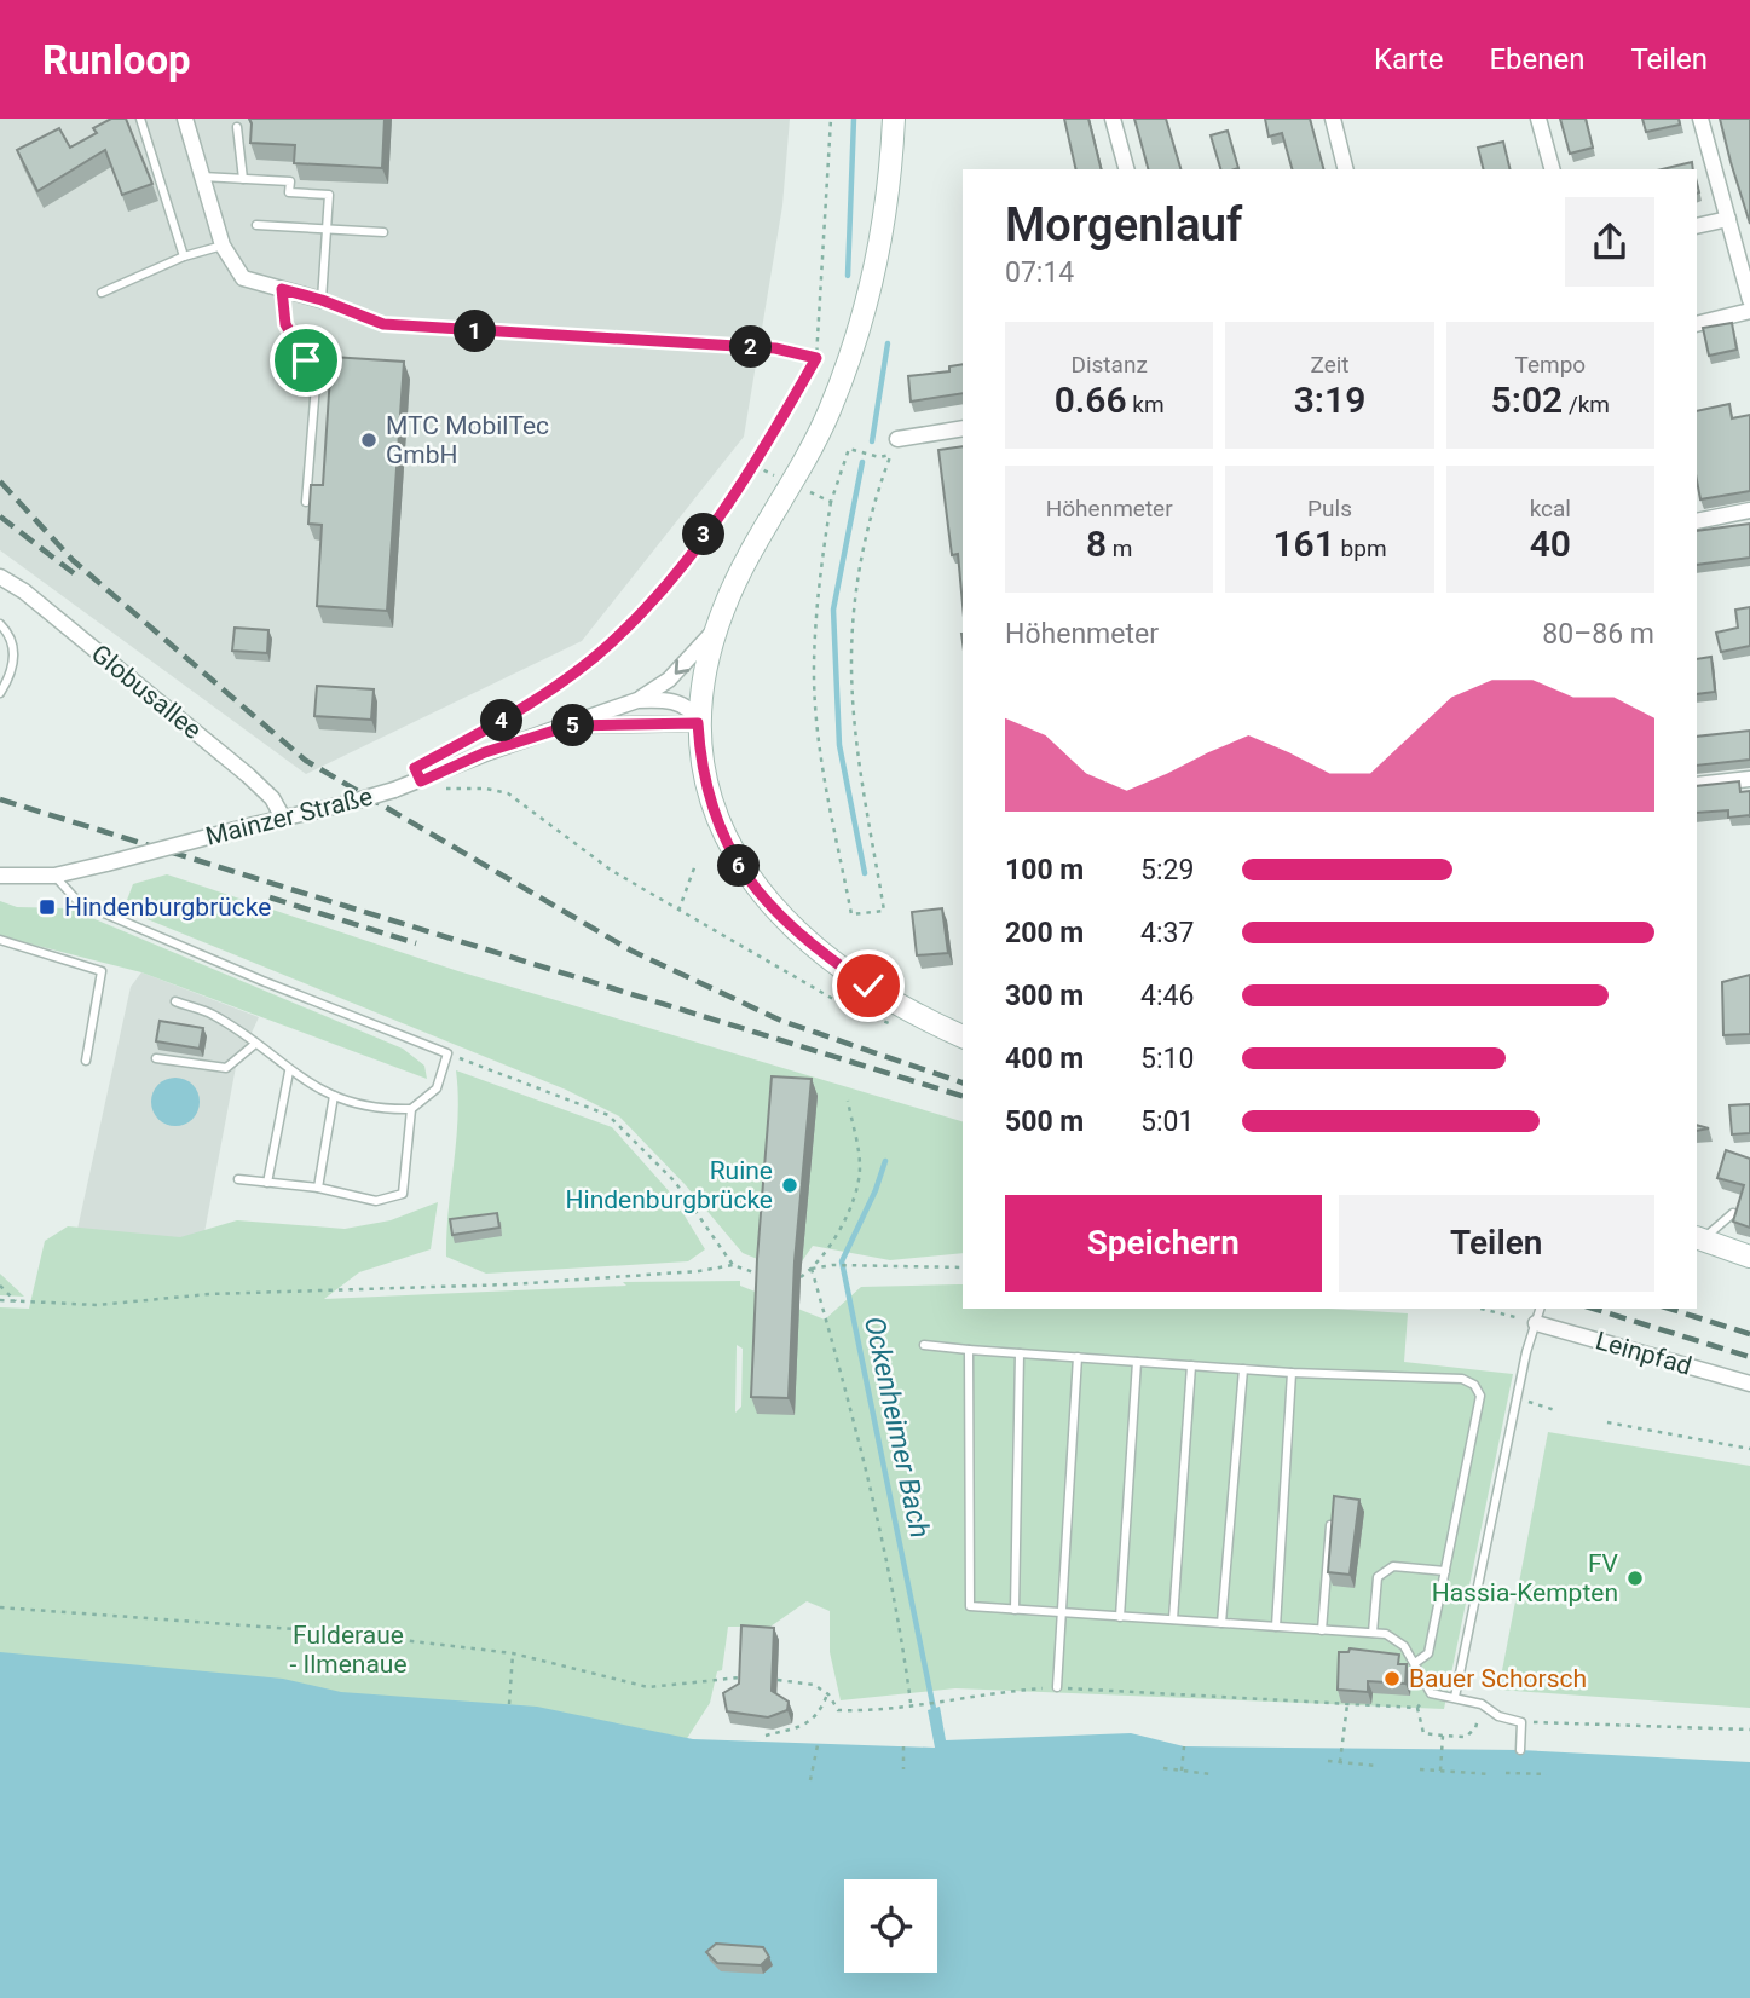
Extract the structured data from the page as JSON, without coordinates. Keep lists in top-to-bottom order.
{
  "streets": {
    "street": ["Globusallee", "Mainzer Straße", "Leinpfad"]
  },
  "crossings": [
    ["Globusallee", "Mainzer Straße"]
  ],
  "water": ["Ockenheimer Bach"],
  "parks": ["Fulderaue - Ilmenaue"],
  "places": {
    "other": [
      "MTC MobilTec GmbH",
      "Ruine Hindenburgbrücke",
      "FV Hassia-Kempten",
      "Bauer Schorsch"
    ],
    "transit": ["Hindenburgbrücke"]
  },
  "page": {
    "header": "Runloop",
    "nav": ["Karte", "Ebenen", "Teilen"],
    "heading": ["Morgenlauf", "07:14"],
    "pins": [
      "1",
      "2",
      "3",
      "4",
      "5",
      "6"
    ],
    "stats": [
      ["Distanz", "0.66 km"],
      ["Zeit", "3:19"],
      ["Tempo", "5:02 /km"],
      ["Höhenmeter", "8 m"],
      ["Puls", "161 bpm"],
      ["kcal", "40"]
    ],
    "chart": ["Höhenmeter", "80–86 m"],
    "list": [
      {
        "name": "100 m",
        "note": "5:29"
      },
      {
        "name": "200 m",
        "note": "4:37"
      },
      {
        "name": "300 m",
        "note": "4:46"
      },
      {
        "name": "400 m",
        "note": "5:10"
      },
      {
        "name": "500 m",
        "note": "5:01"
      }
    ],
    "buttons": ["Speichern", "Teilen"]
  }
}
